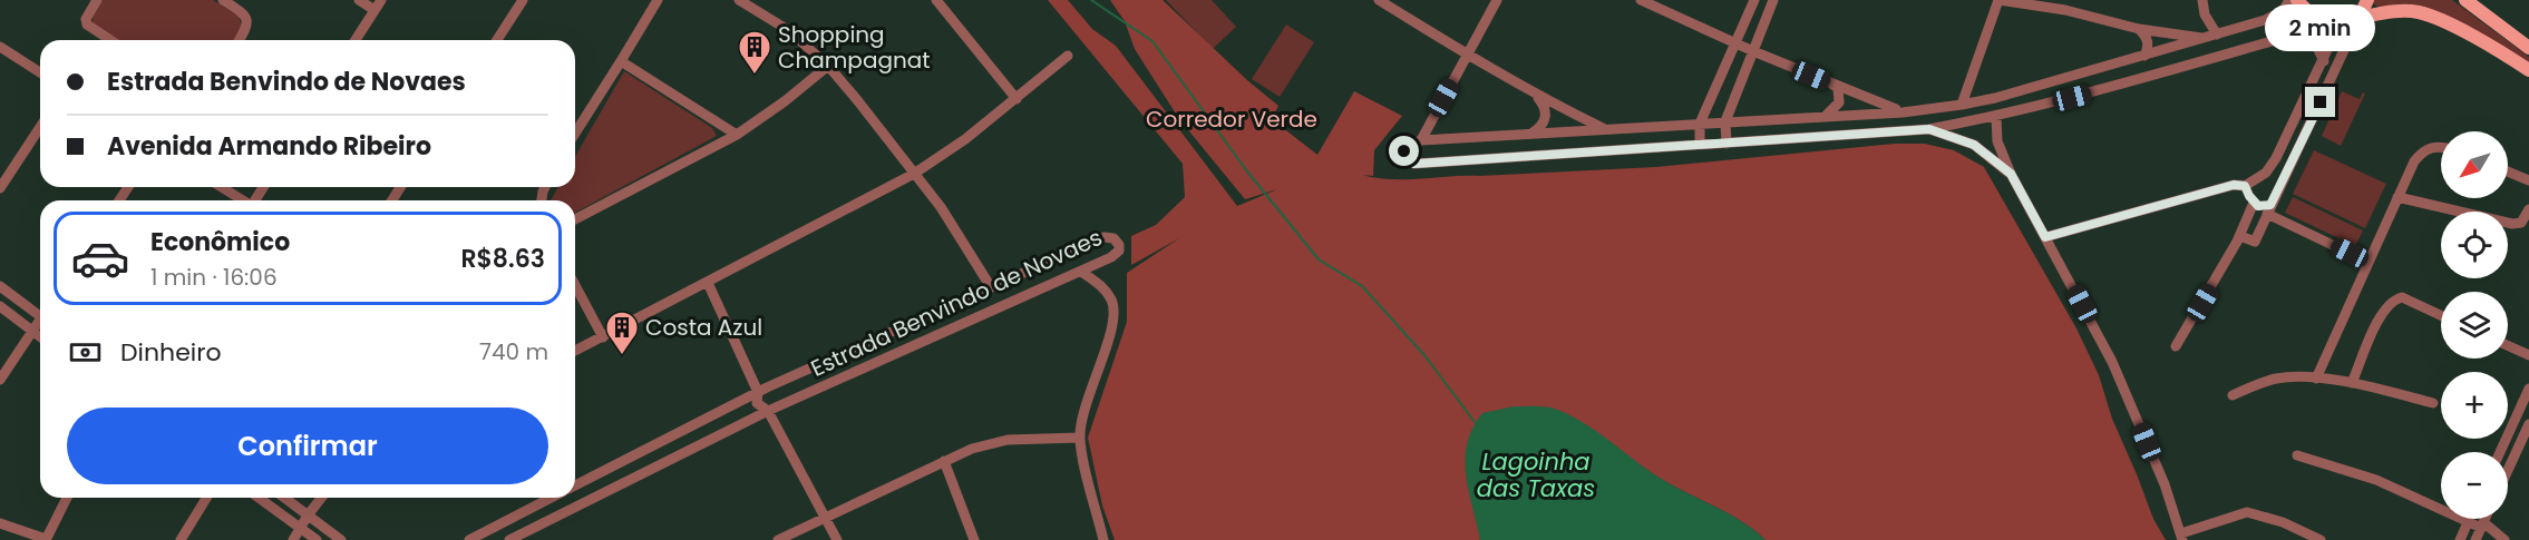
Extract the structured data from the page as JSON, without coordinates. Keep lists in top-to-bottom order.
{
  "streets": {
    "street": ["Estrada Benvindo de Novaes"]
  },
  "water": ["Lagoinha das Taxas"],
  "parks": ["Corredor Verde"],
  "places": {
    "building": ["Shopping Champagnat", "Costa Azul"]
  },
  "north": "bottom left",
  "page": {
    "bubble": "2 min",
    "banner": ["Estrada Benvindo de Novaes", "Avenida Armando Ribeiro"],
    "map_buttons": ["+", "−"],
    "list": [
      {
        "name": "Econômico",
        "note": "1 min · 16:06",
        "value": "R$8.63"
      }
    ],
    "pay": ["Dinheiro", "740 m"],
    "buttons": "Confirmar"
  }
}
